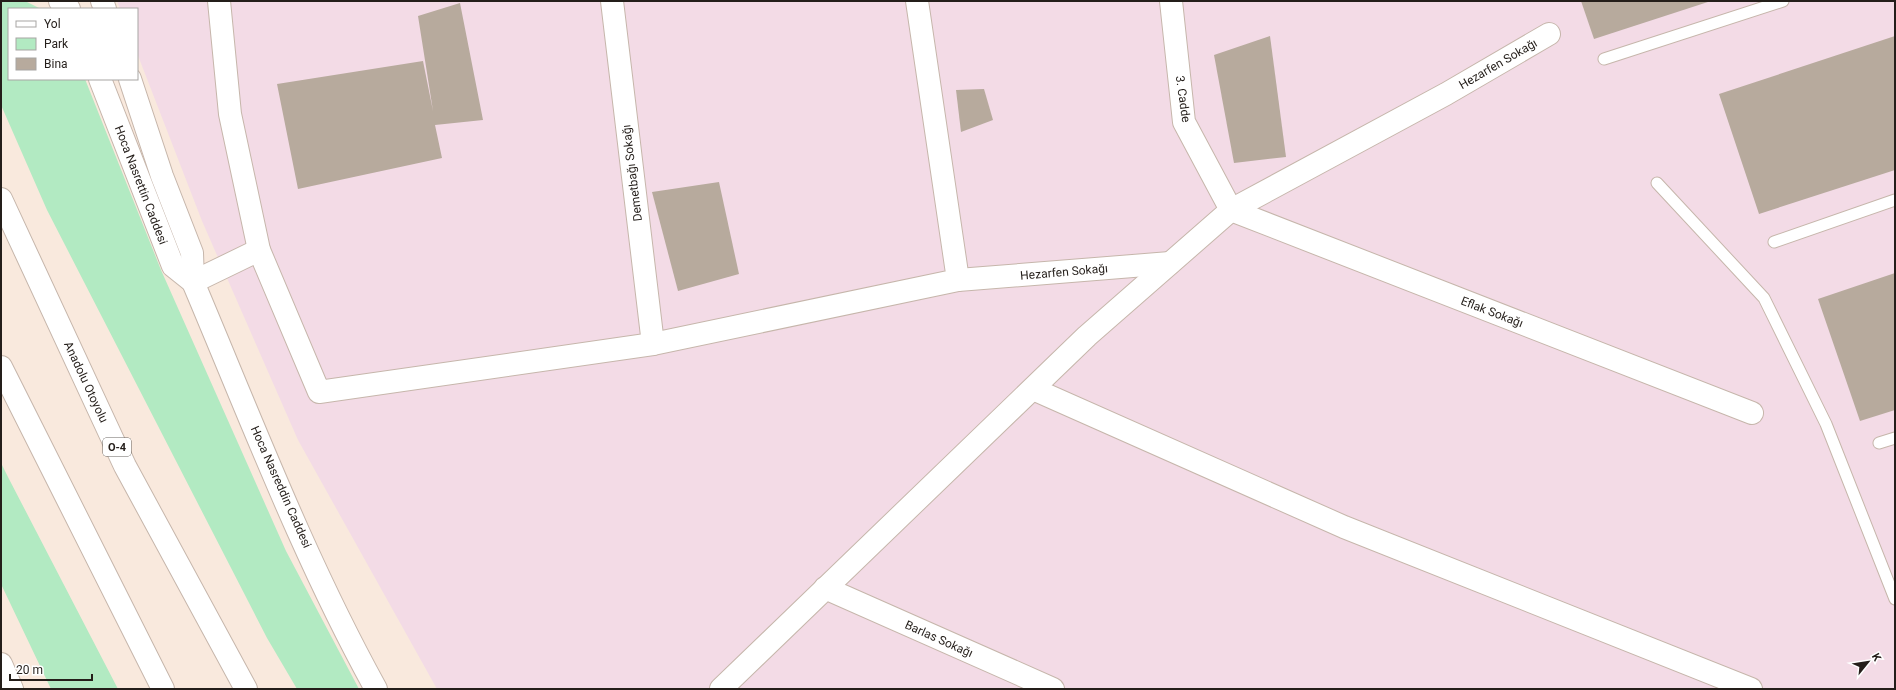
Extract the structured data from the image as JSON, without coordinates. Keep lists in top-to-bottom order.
{
  "streets": {
    "main road": [
      "Hezarfen Sokağı",
      "3. Cadde",
      "Demetbağı Sokağı",
      "Hoca Nasrettin Caddesi",
      "Eflak Sokağı",
      "Anadolu Otoyolu",
      "O-4",
      "Hoca Nasreddin Caddesi",
      "Barlas Sokağı"
    ]
  },
  "crossings": [
    ["Hezarfen Sokağı", "3. Cadde"],
    ["Hezarfen Sokağı", "Demetbağı Sokağı"],
    ["Hezarfen Sokağı", "Eflak Sokağı"],
    ["Hezarfen Sokağı", "Barlas Sokağı"],
    ["3. Cadde", "Eflak Sokağı"],
    ["Hoca Nasrettin Caddesi", "Hoca Nasreddin Caddesi"]
  ],
  "legend": ["Yol", "Park", "Bina"],
  "scale_bar": "20 m",
  "north": "top right"
}
